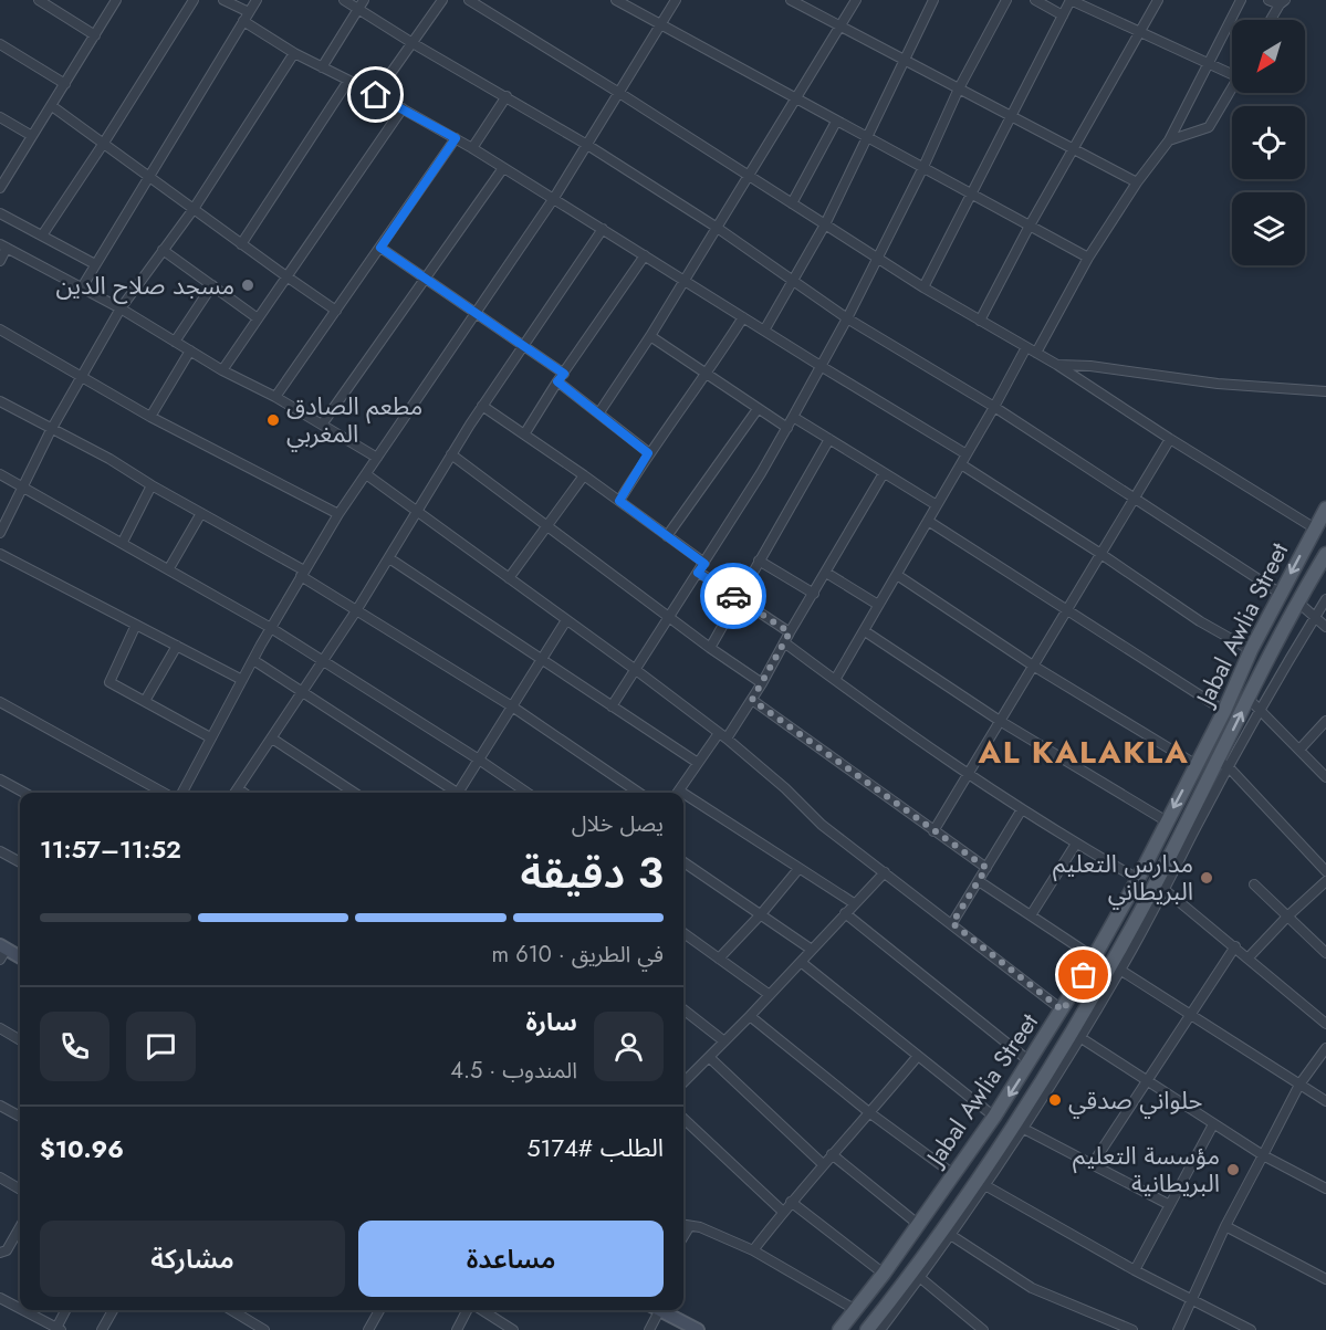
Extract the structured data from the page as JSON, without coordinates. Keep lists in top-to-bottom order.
{
  "streets": {
    "main road": ["Jabal Awlia Street"]
  },
  "districts": ["AL KALAKLA"],
  "places": [
    "مسجد صلاح الدين",
    "مطعم الصادق المغربي",
    "مدارس التعليم البريطاني",
    "حلواني صدقي",
    "مؤسسة التعليم البريطانية"
  ],
  "north": "bottom left",
  "page": {
    "heading": ["3 دقيقة", "يصل خلال", "11:52–11:57"],
    "panel": [
      "سارة",
      "المندوب · 4.5",
      "الطلب #5174",
      "$10.96"
    ],
    "bar": "في الطريق · 610 m",
    "buttons": ["مساعدة", "مشاركة"]
  }
}
